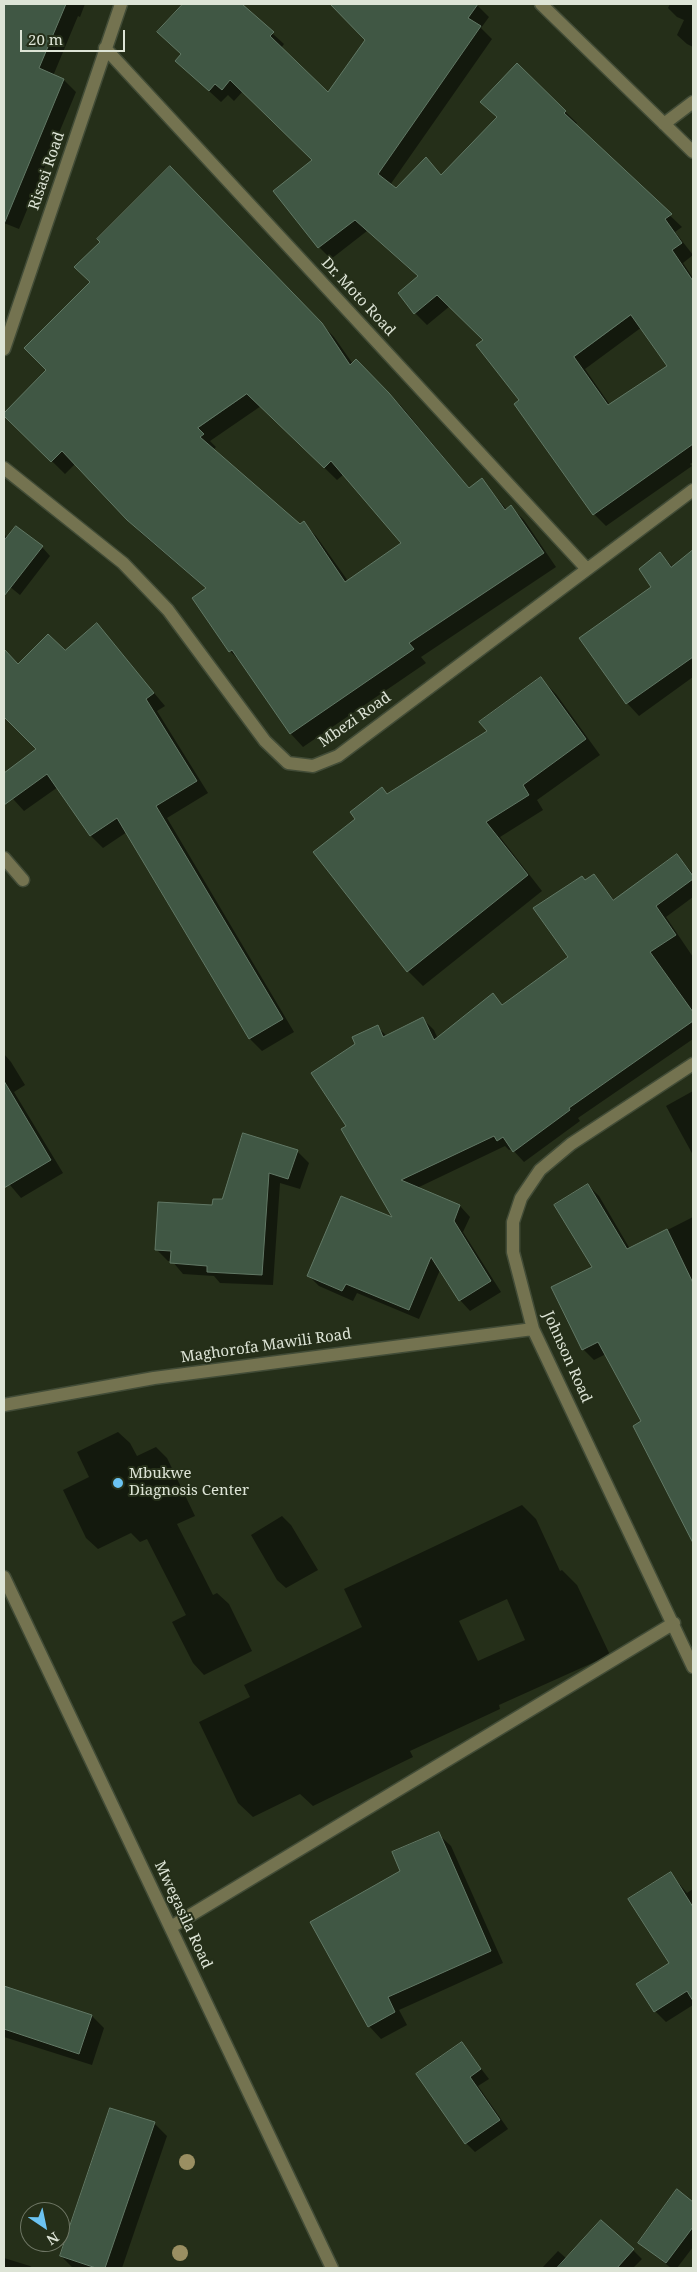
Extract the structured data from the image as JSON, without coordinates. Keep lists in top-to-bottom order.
{
  "streets": {
    "street": [
      "Risasi Road",
      "Dr. Moto Road",
      "Mbezi Road",
      "Maghorofa Mawili Road",
      "Johnson Road",
      "Mwegasila Road"
    ]
  },
  "crossings": [
    ["Risasi Road", "Dr. Moto Road"],
    ["Dr. Moto Road", "Mbezi Road"],
    ["Maghorofa Mawili Road", "Johnson Road"]
  ],
  "places": ["Mbukwe Diagnosis Center"],
  "scale_bar": "20 m",
  "north": "bottom right"
}
